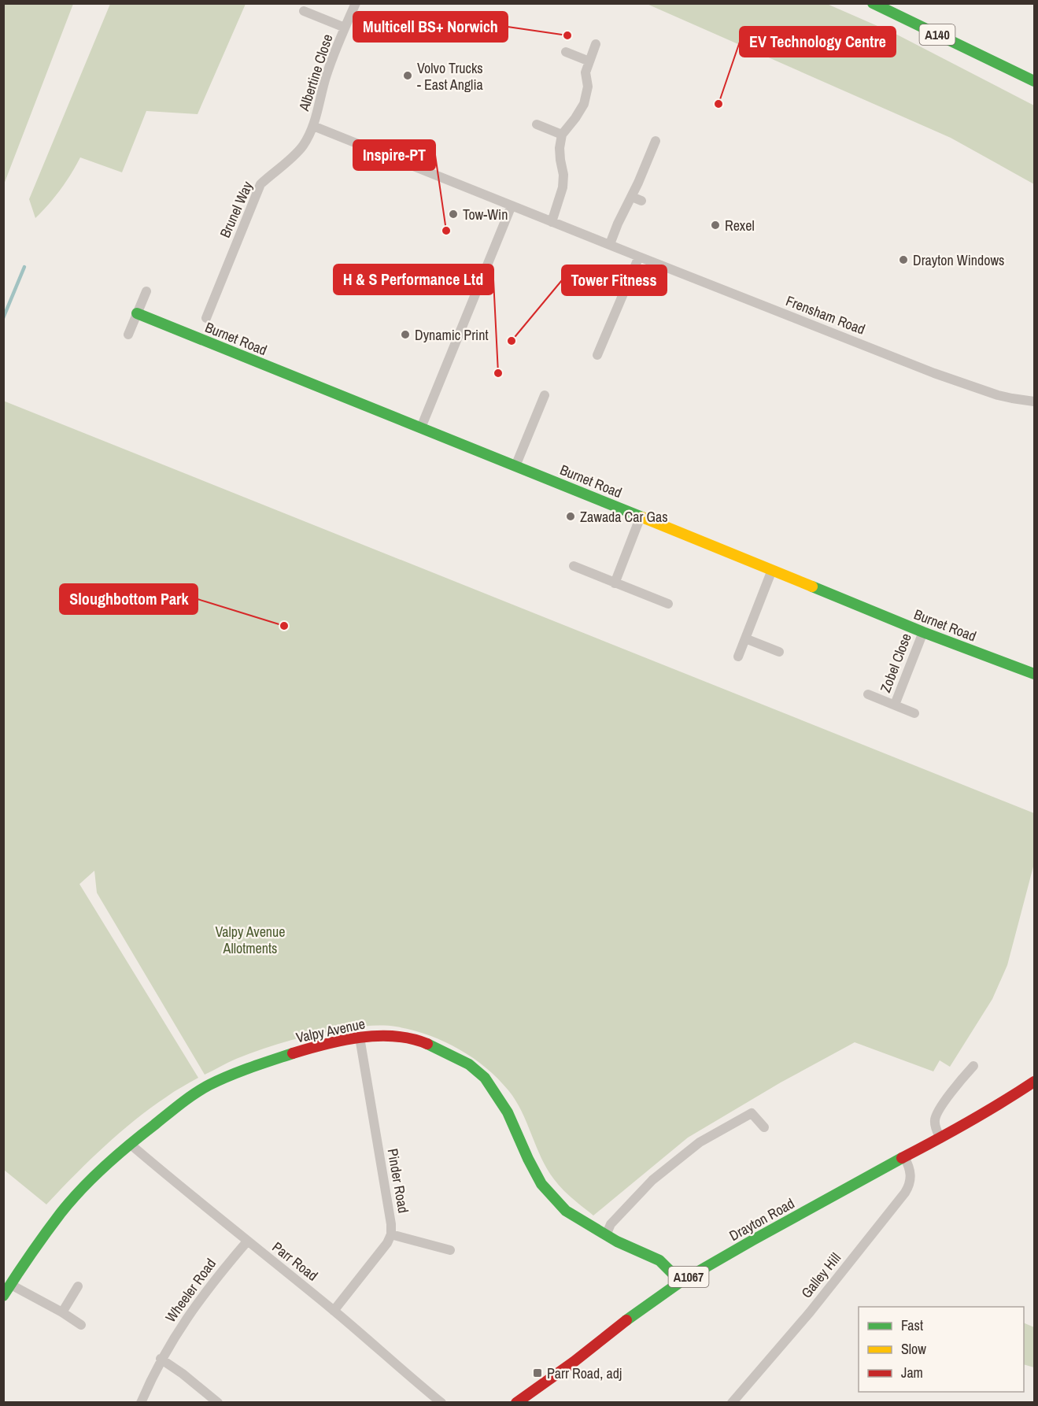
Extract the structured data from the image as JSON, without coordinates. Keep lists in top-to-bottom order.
{
  "streets": {
    "main road": [
      "A140",
      "Burnet Road",
      "Valpy Avenue",
      "Drayton Road",
      "A1067"
    ],
    "street": [
      "Albertine Close",
      "Brunel Way",
      "Frensham Road",
      "Zobel Close",
      "Pinder Road",
      "Parr Road",
      "Galley Hill",
      "Wheeler Road"
    ]
  },
  "crossings": [
    ["Albertine Close", "Brunel Way"],
    ["Albertine Close", "Frensham Road"],
    ["Brunel Way", "Frensham Road"],
    ["Burnet Road", "Zobel Close"],
    ["Valpy Avenue", "Pinder Road"],
    ["Valpy Avenue", "Drayton Road"],
    ["Valpy Avenue", "Parr Road"],
    ["Pinder Road", "Parr Road"],
    ["Drayton Road", "Galley Hill"],
    ["Parr Road", "Wheeler Road"]
  ],
  "parks": ["Valpy Avenue Allotments"],
  "places": {
    "other": [
      "Multicell BS+ Norwich",
      "Volvo Trucks - East Anglia",
      "EV Technology Centre",
      "Tow-Win",
      "Rexel",
      "Inspire-PT",
      "Drayton Windows",
      "Dynamic Print",
      "Tower Fitness",
      "H & S Performance Ltd",
      "Zawada Car Gas",
      "Sloughbottom Park"
    ],
    "transit": ["Parr Road, adj"]
  },
  "legend": ["Fast", "Slow", "Jam"]
}
